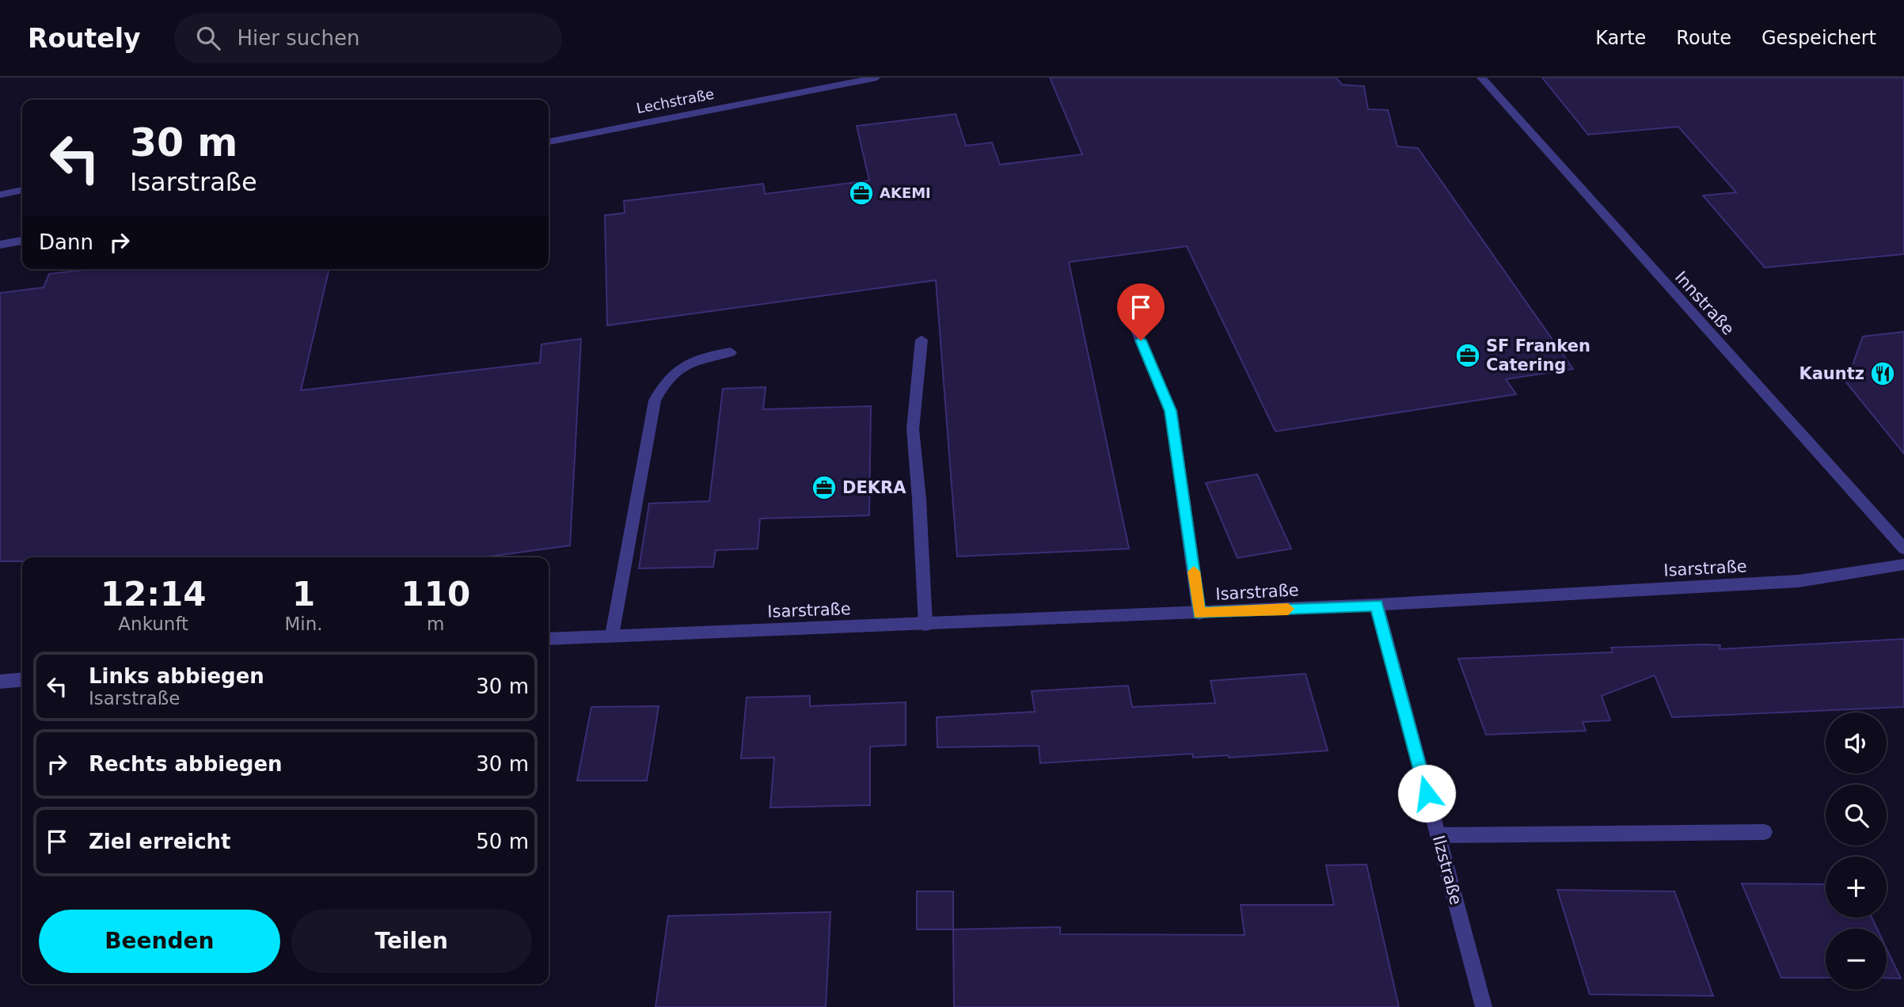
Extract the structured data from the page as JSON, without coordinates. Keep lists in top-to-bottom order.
{
  "streets": {
    "street": [
      "Lechstraße",
      "Innstraße",
      "Isarstraße",
      "Ilzstraße"
    ]
  },
  "crossings": [
    ["Isarstraße", "Ilzstraße"]
  ],
  "places": {
    "office": ["AKEMI", "SF Franken Catering", "DEKRA"],
    "restaurant": ["Kauntz"]
  },
  "page": {
    "header": "Routely",
    "search": "Hier suchen",
    "nav": ["Karte", "Route", "Gespeichert"],
    "turn": ["30 m", "Isarstraße"],
    "then": "Dann",
    "eta": [
      "12:14",
      "Ankunft",
      "1",
      "Min.",
      "110",
      "m"
    ],
    "list": [
      {
        "name": "Links abbiegen",
        "note": "Isarstraße",
        "value": "30 m"
      },
      {
        "name": "Rechts abbiegen",
        "value": "30 m"
      },
      {
        "name": "Ziel erreicht",
        "value": "50 m"
      }
    ],
    "map_buttons": ["+", "−"],
    "buttons": ["Beenden", "Teilen"]
  }
}
